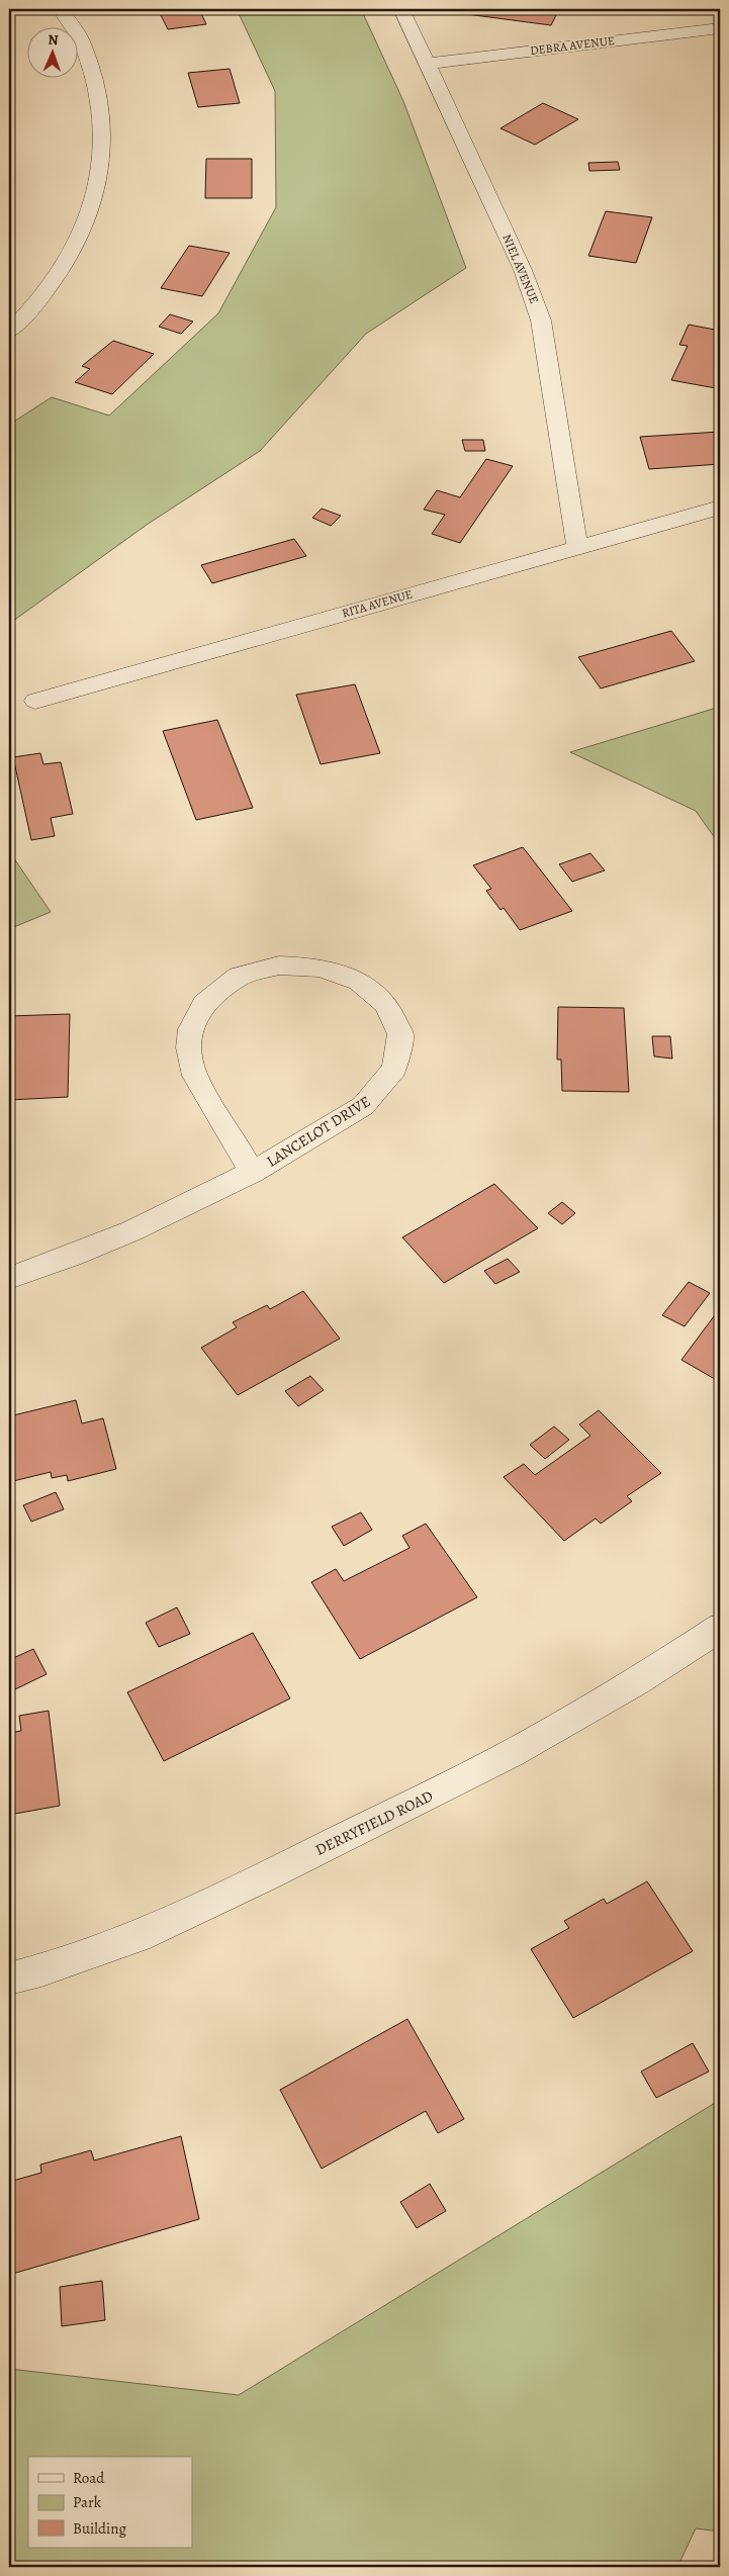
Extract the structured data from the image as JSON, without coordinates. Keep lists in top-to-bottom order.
{
  "streets": {
    "street": [
      "DEBRA AVENUE",
      "NIEL AVENUE",
      "RITA AVENUE",
      "LANCELOT DRIVE",
      "DERRYFIELD ROAD"
    ]
  },
  "crossings": [
    ["DEBRA AVENUE", "NIEL AVENUE"],
    ["NIEL AVENUE", "RITA AVENUE"]
  ],
  "legend": ["Road", "Park", "Building"],
  "north": "top"
}
